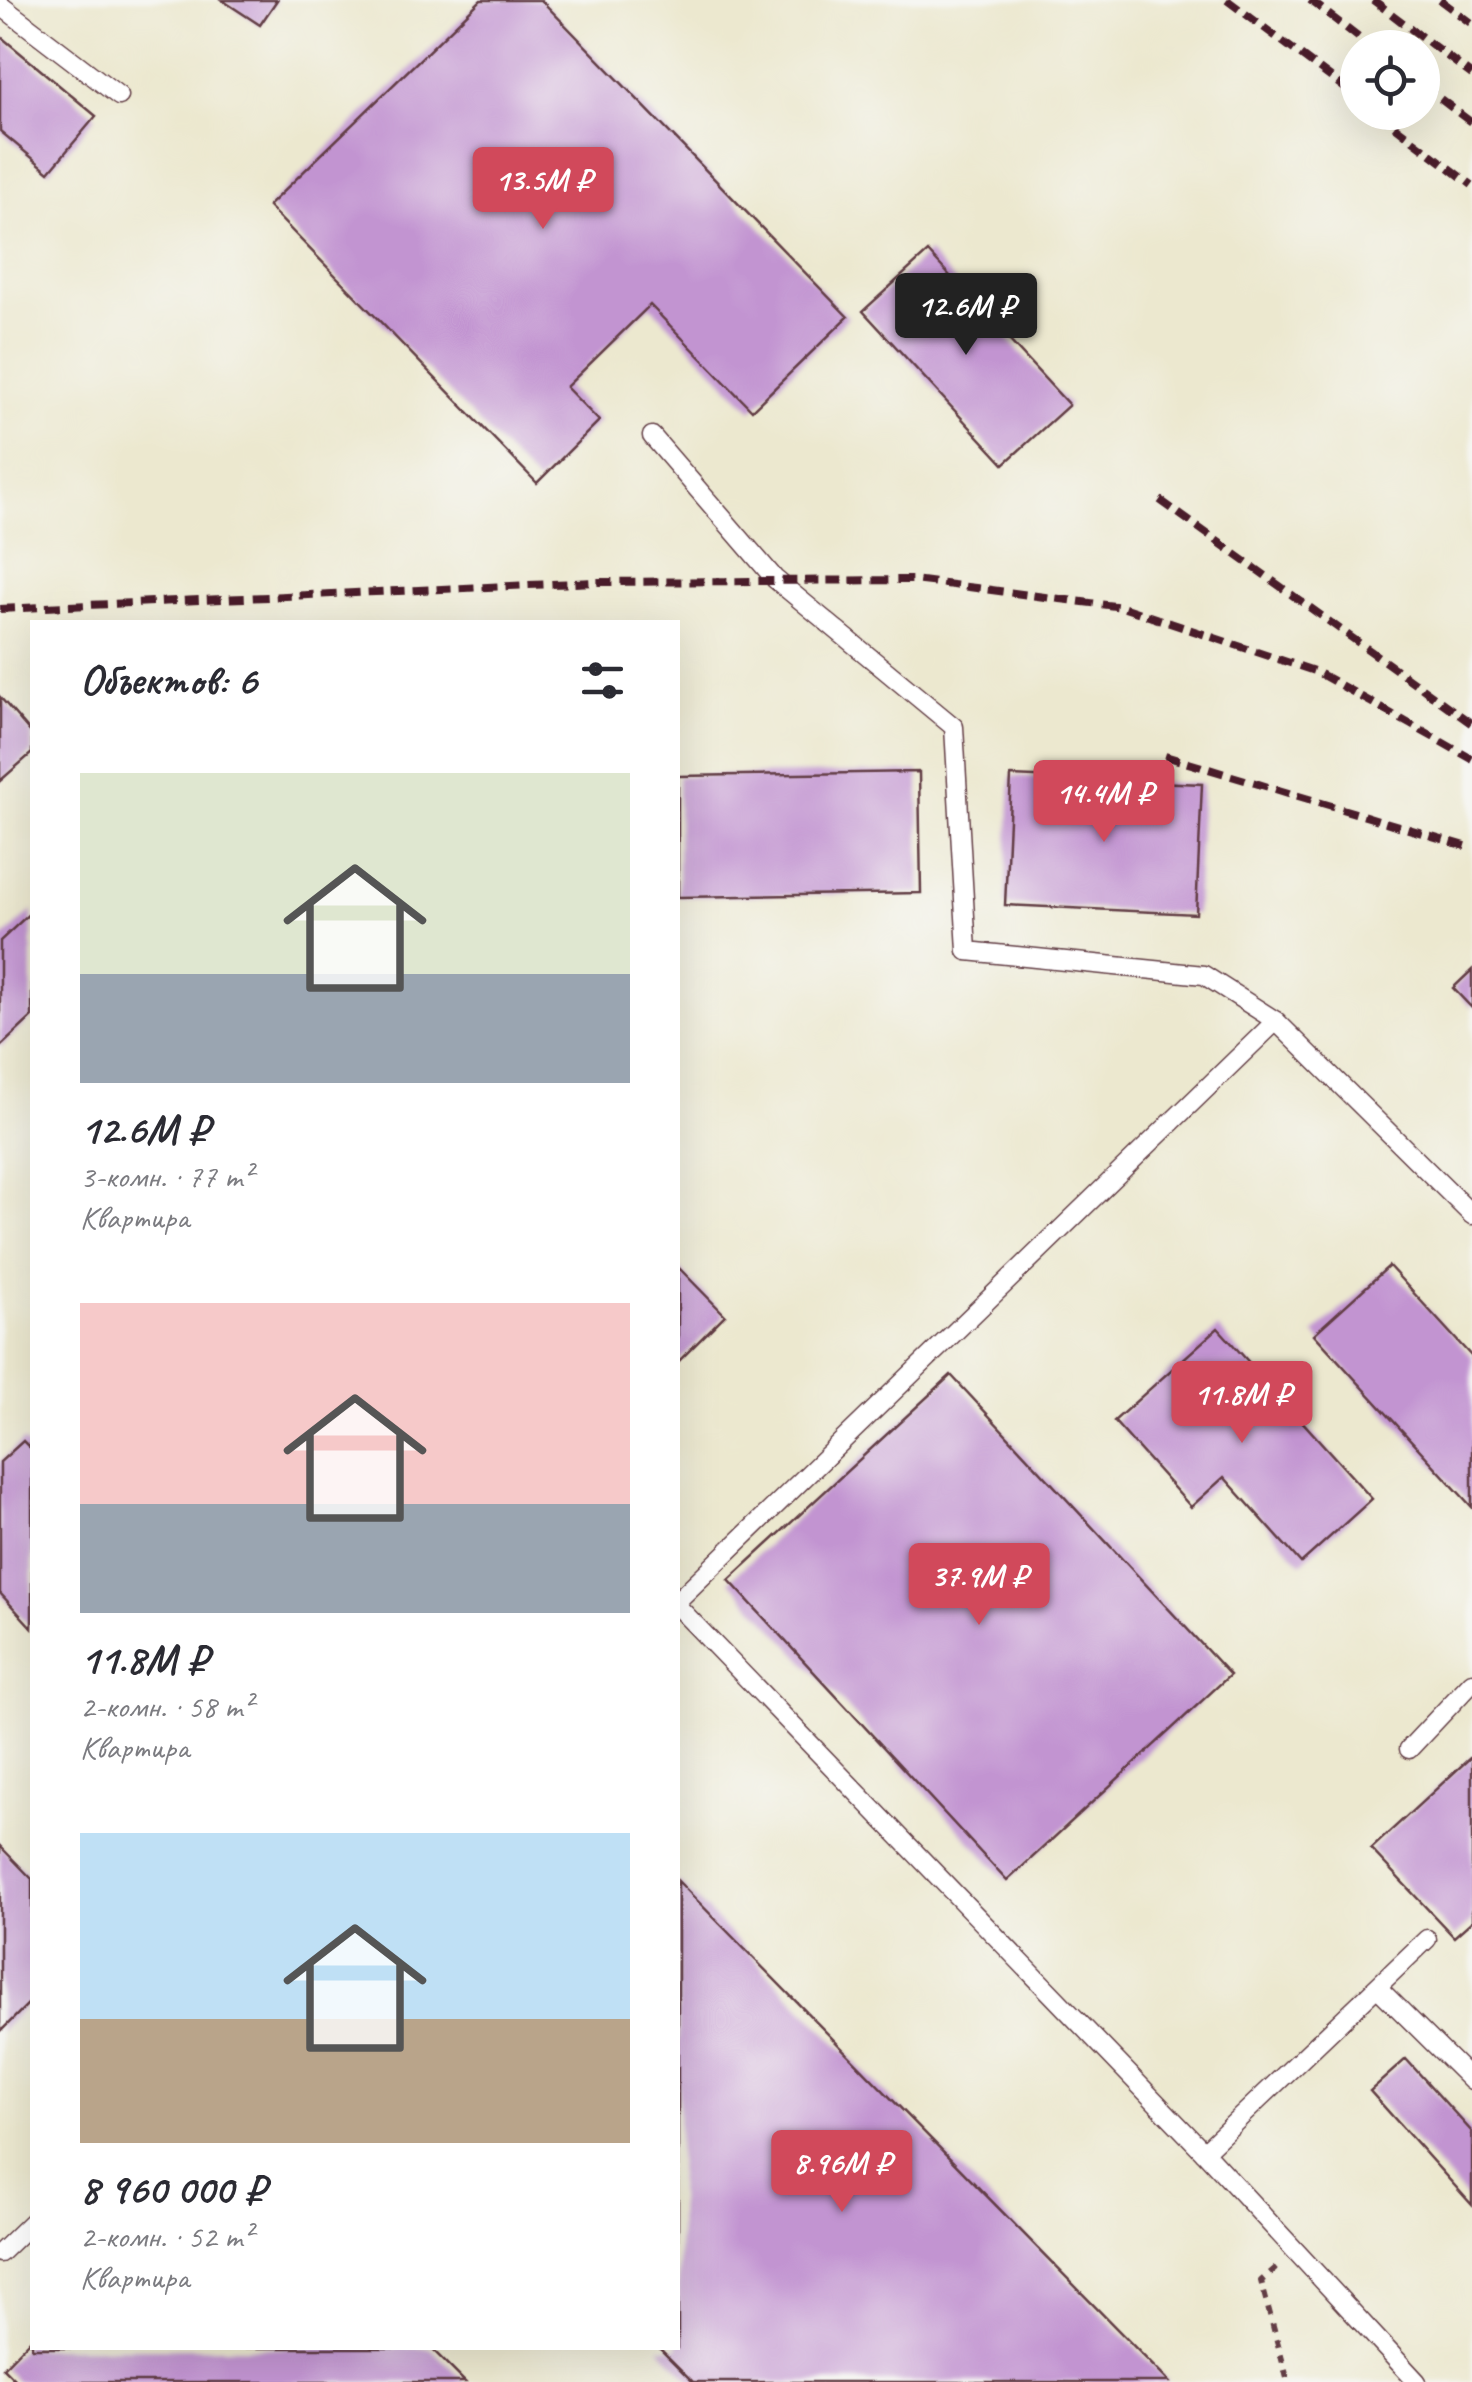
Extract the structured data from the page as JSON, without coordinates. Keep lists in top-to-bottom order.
{
  "page": {
    "price": [
      "13.5M ₽",
      "12.6M ₽",
      "14.4M ₽",
      "11.8M ₽",
      "37.9M ₽",
      "8.96M ₽"
    ],
    "heading": "Объектов: 6",
    "list": [
      {
        "name": "12.6M ₽",
        "note": "3-комн. · 77 m² · Квартира"
      },
      {
        "name": "11.8M ₽",
        "note": "2-комн. · 58 m² · Квартира"
      },
      {
        "name": "8 960 000 ₽",
        "note": "2-комн. · 52 m² · Квартира"
      }
    ]
  }
}
